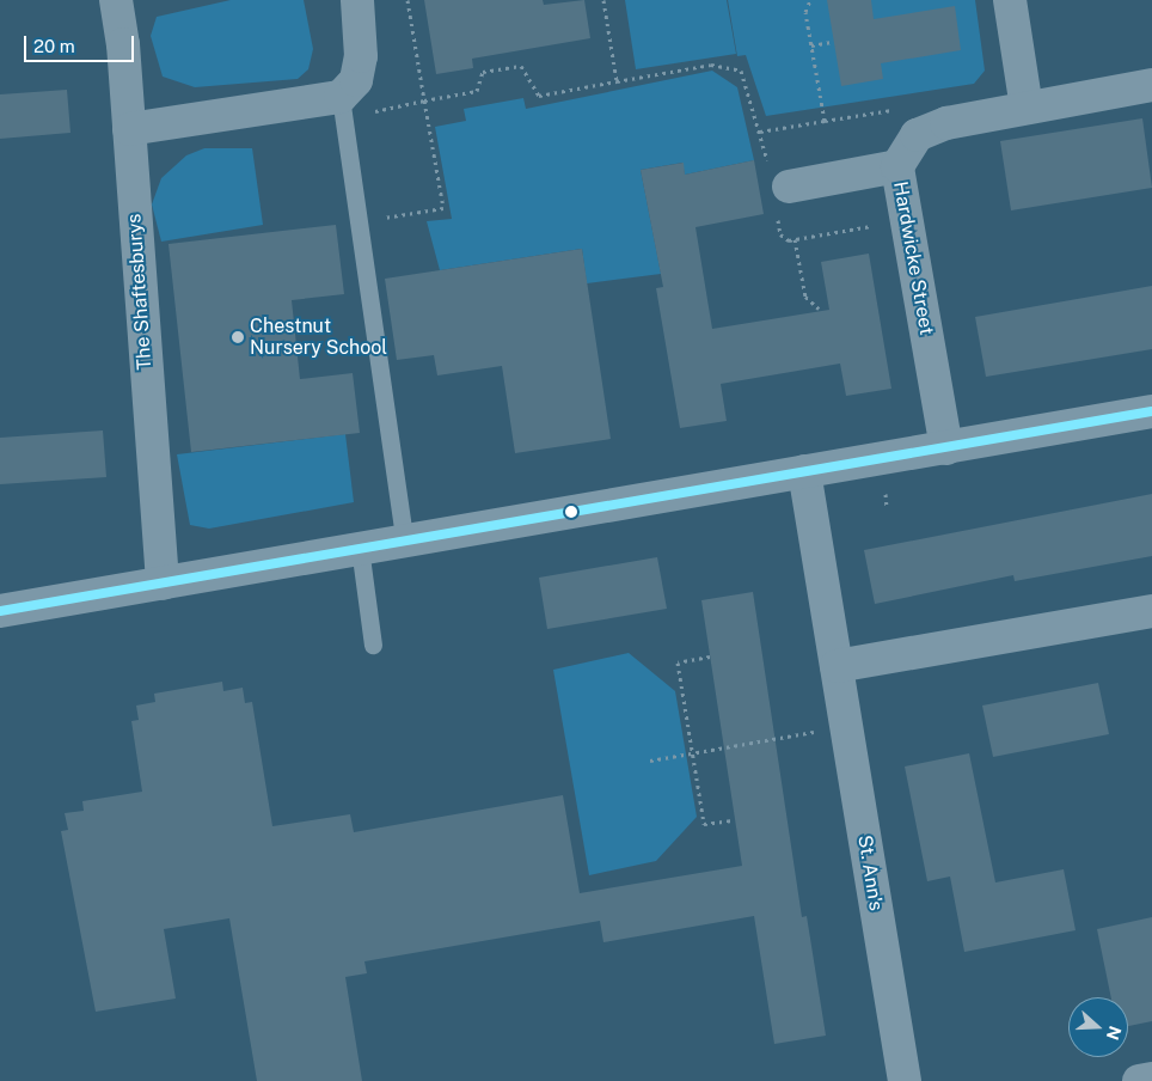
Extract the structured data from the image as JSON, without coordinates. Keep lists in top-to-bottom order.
{
  "streets": {
    "street": ["Hardwicke Street", "The Shaftesburys", "St. Ann's"]
  },
  "places": ["Chestnut Nursery School"],
  "scale_bar": "20 m",
  "north": "right"
}
